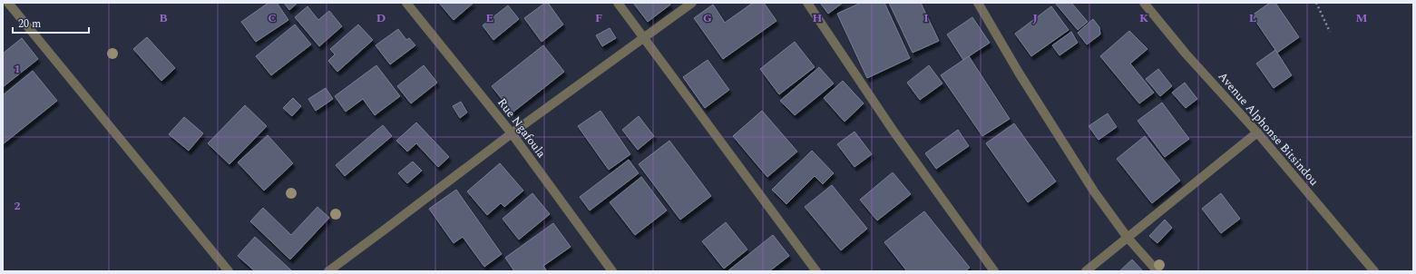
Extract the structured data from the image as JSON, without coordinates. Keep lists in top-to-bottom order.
{
  "streets": {
    "street": ["Rue Ngafoula", "Avenue Alphonse Bitsindou"]
  },
  "scale_bar": "20 m",
  "grid": {
    "columns": [
      "B",
      "C",
      "D",
      "E",
      "F",
      "G",
      "H",
      "I",
      "J",
      "K",
      "L",
      "M"
    ],
    "rows": ["1", "2"]
  }
}
